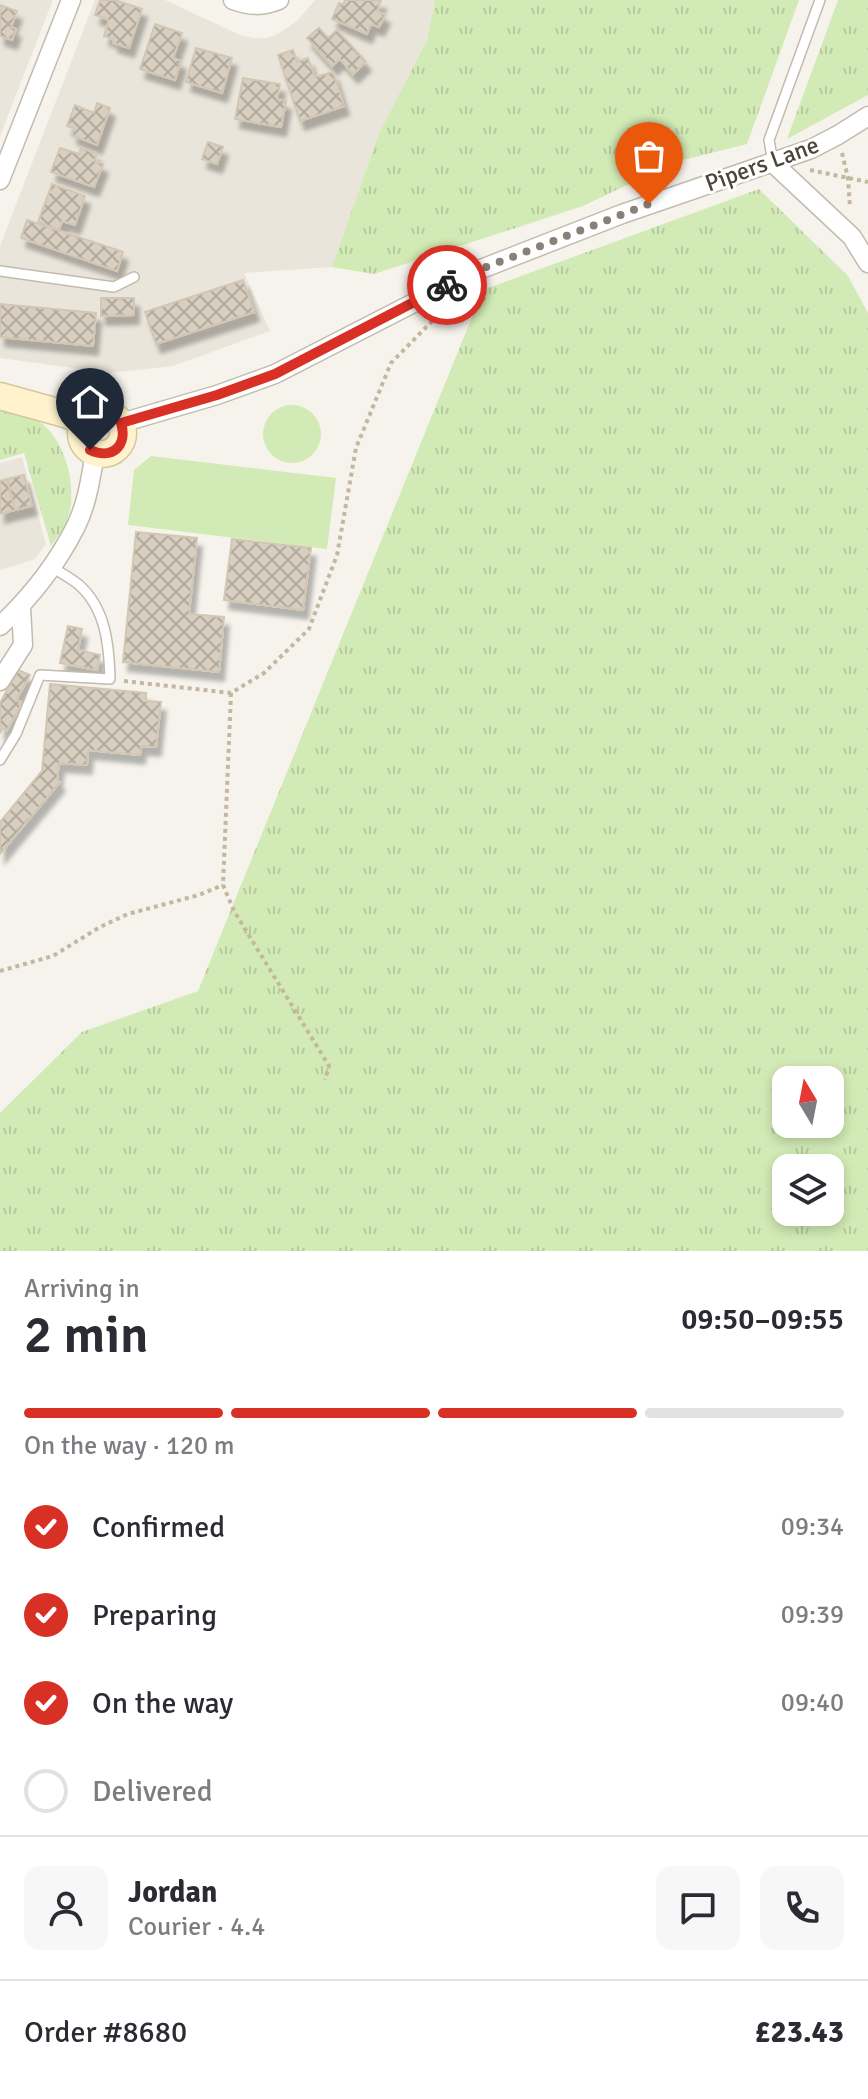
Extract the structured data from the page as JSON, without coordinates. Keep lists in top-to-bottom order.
{
  "streets": {
    "street": ["Pipers Lane"]
  },
  "north": "top",
  "page": {
    "heading": ["2 min", "Arriving in", "09:50–09:55"],
    "panel": [
      "Jordan",
      "Courier · 4.4",
      "Order #8680",
      "£23.43"
    ],
    "bar": "On the way · 120 m",
    "list": [
      ["Confirmed", "09:34"],
      ["Preparing", "09:39"],
      ["On the way", "09:40"],
      "Delivered"
    ]
  }
}
